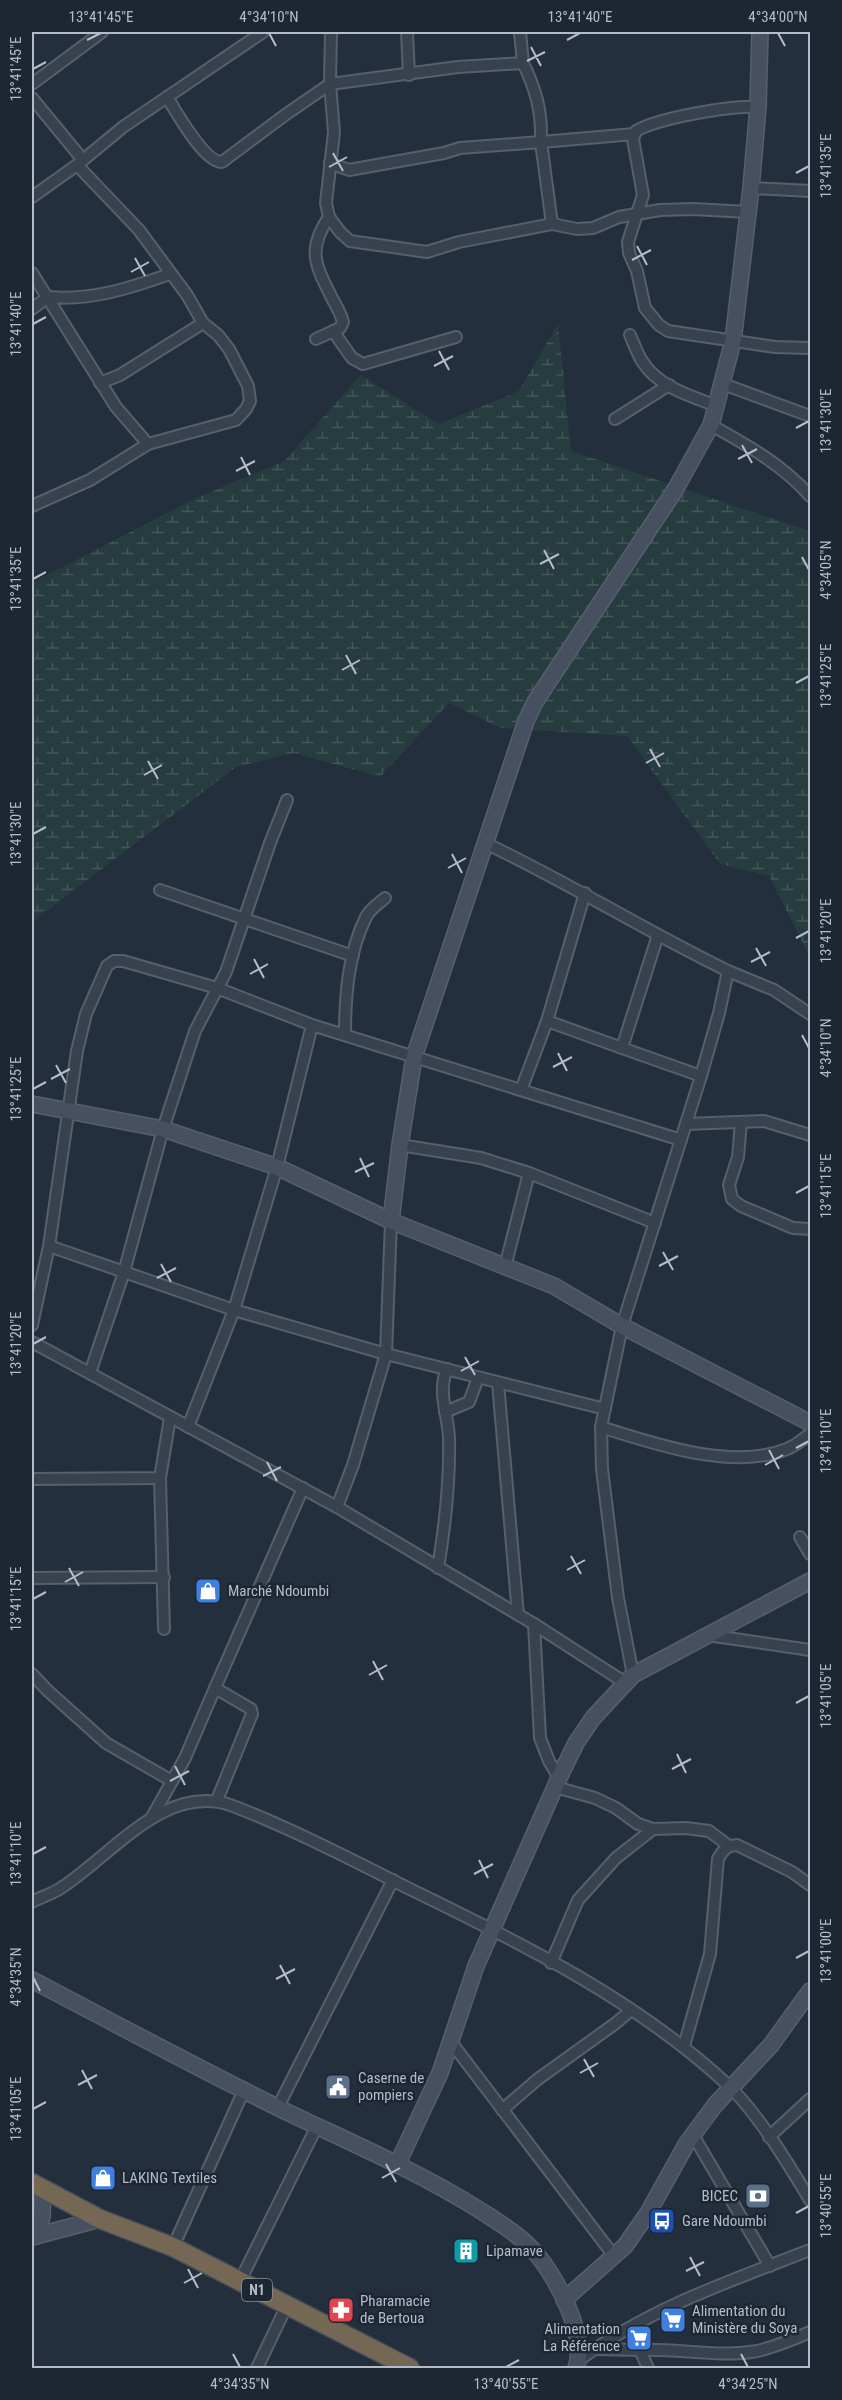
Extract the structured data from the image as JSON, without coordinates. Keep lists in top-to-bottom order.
{
  "streets": {
    "highway": ["N1"]
  },
  "places": {
    "shop": ["Marché Ndoumbi", "LAKING Textiles"],
    "public building": ["Caserne de pompiers"],
    "bank": ["BICEC"],
    "bus stop": ["Gare Ndoumbi"],
    "building": ["Lipamave"],
    "pharmacy": ["Pharamacie de Bertoua"],
    "supermarket": ["Alimentation du Ministère du Soya", "Alimentation La Référence"]
  },
  "coordinates": [
    "13°41'45\"E",
    "4°34'10\"N",
    "13°41'40\"E",
    "4°34'00\"N",
    "13°41'35\"E",
    "13°41'30\"E",
    "4°34'05\"N",
    "13°41'25\"E",
    "13°41'20\"E",
    "13°41'15\"E",
    "13°41'10\"E",
    "13°41'05\"E",
    "13°41'00\"E",
    "4°34'35\"N",
    "13°40'55\"E",
    "4°34'25\"N"
  ]
}
